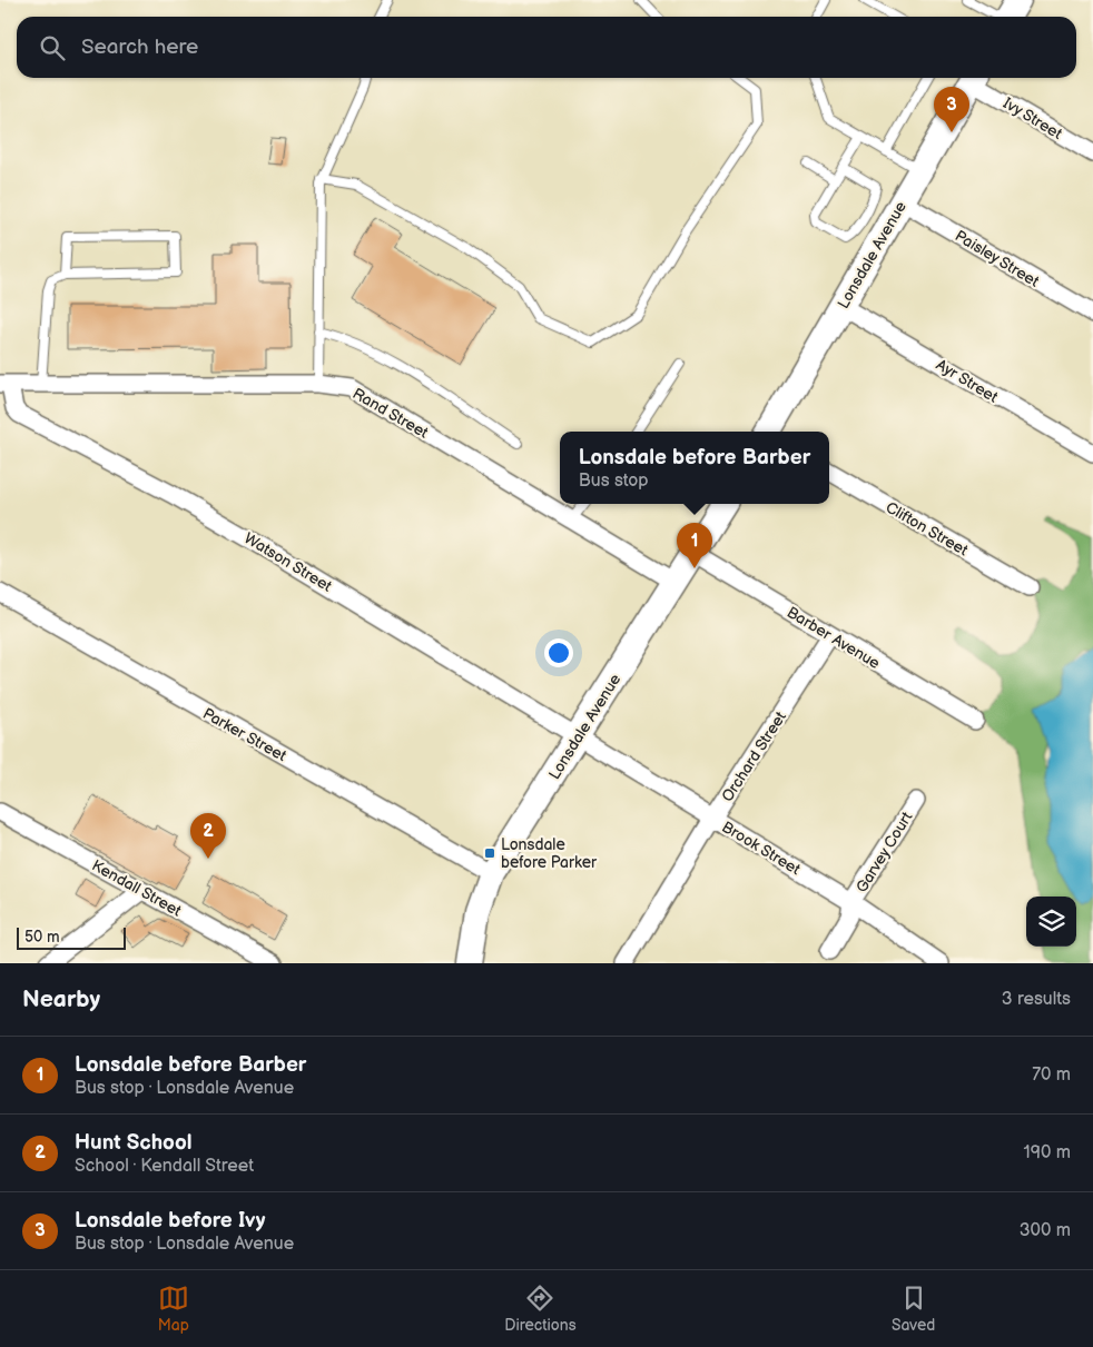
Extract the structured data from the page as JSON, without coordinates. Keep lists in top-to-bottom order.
{
  "streets": {
    "main road": ["Lonsdale Avenue"],
    "street": [
      "Ivy Street",
      "Paisley Street",
      "Ayr Street",
      "Rand Street",
      "Clifton Street",
      "Watson Street",
      "Barber Avenue",
      "Parker Street",
      "Orchard Street",
      "Brook Street",
      "Garvey Court",
      "Kendall Street"
    ]
  },
  "crossings": [
    ["Lonsdale Avenue", "Paisley Street"],
    ["Lonsdale Avenue", "Ayr Street"],
    ["Lonsdale Avenue", "Rand Street"],
    ["Lonsdale Avenue", "Watson Street"],
    ["Lonsdale Avenue", "Barber Avenue"],
    ["Lonsdale Avenue", "Parker Street"],
    ["Lonsdale Avenue", "Brook Street"],
    ["Rand Street", "Watson Street"],
    ["Watson Street", "Brook Street"],
    ["Barber Avenue", "Orchard Street"],
    ["Orchard Street", "Brook Street"],
    ["Brook Street", "Garvey Court"]
  ],
  "places": {
    "transit": ["Lonsdale before Parker"]
  },
  "scale_bar": "50 m",
  "page": {
    "search": "Search here",
    "pins": ["3", "1", "2"],
    "popup": ["Lonsdale before Barber", "Bus stop"],
    "scale": "50 m",
    "heading": ["Nearby", "3 results"],
    "list": [
      {
        "mark": "1",
        "name": "Lonsdale before Barber",
        "note": "Bus stop · Lonsdale Avenue",
        "value": "70 m"
      },
      {
        "mark": "2",
        "name": "Hunt School",
        "note": "School · Kendall Street",
        "value": "190 m"
      },
      {
        "mark": "3",
        "name": "Lonsdale before Ivy",
        "note": "Bus stop · Lonsdale Avenue",
        "value": "300 m"
      }
    ],
    "nav": ["Map", "Directions", "Saved"]
  }
}
